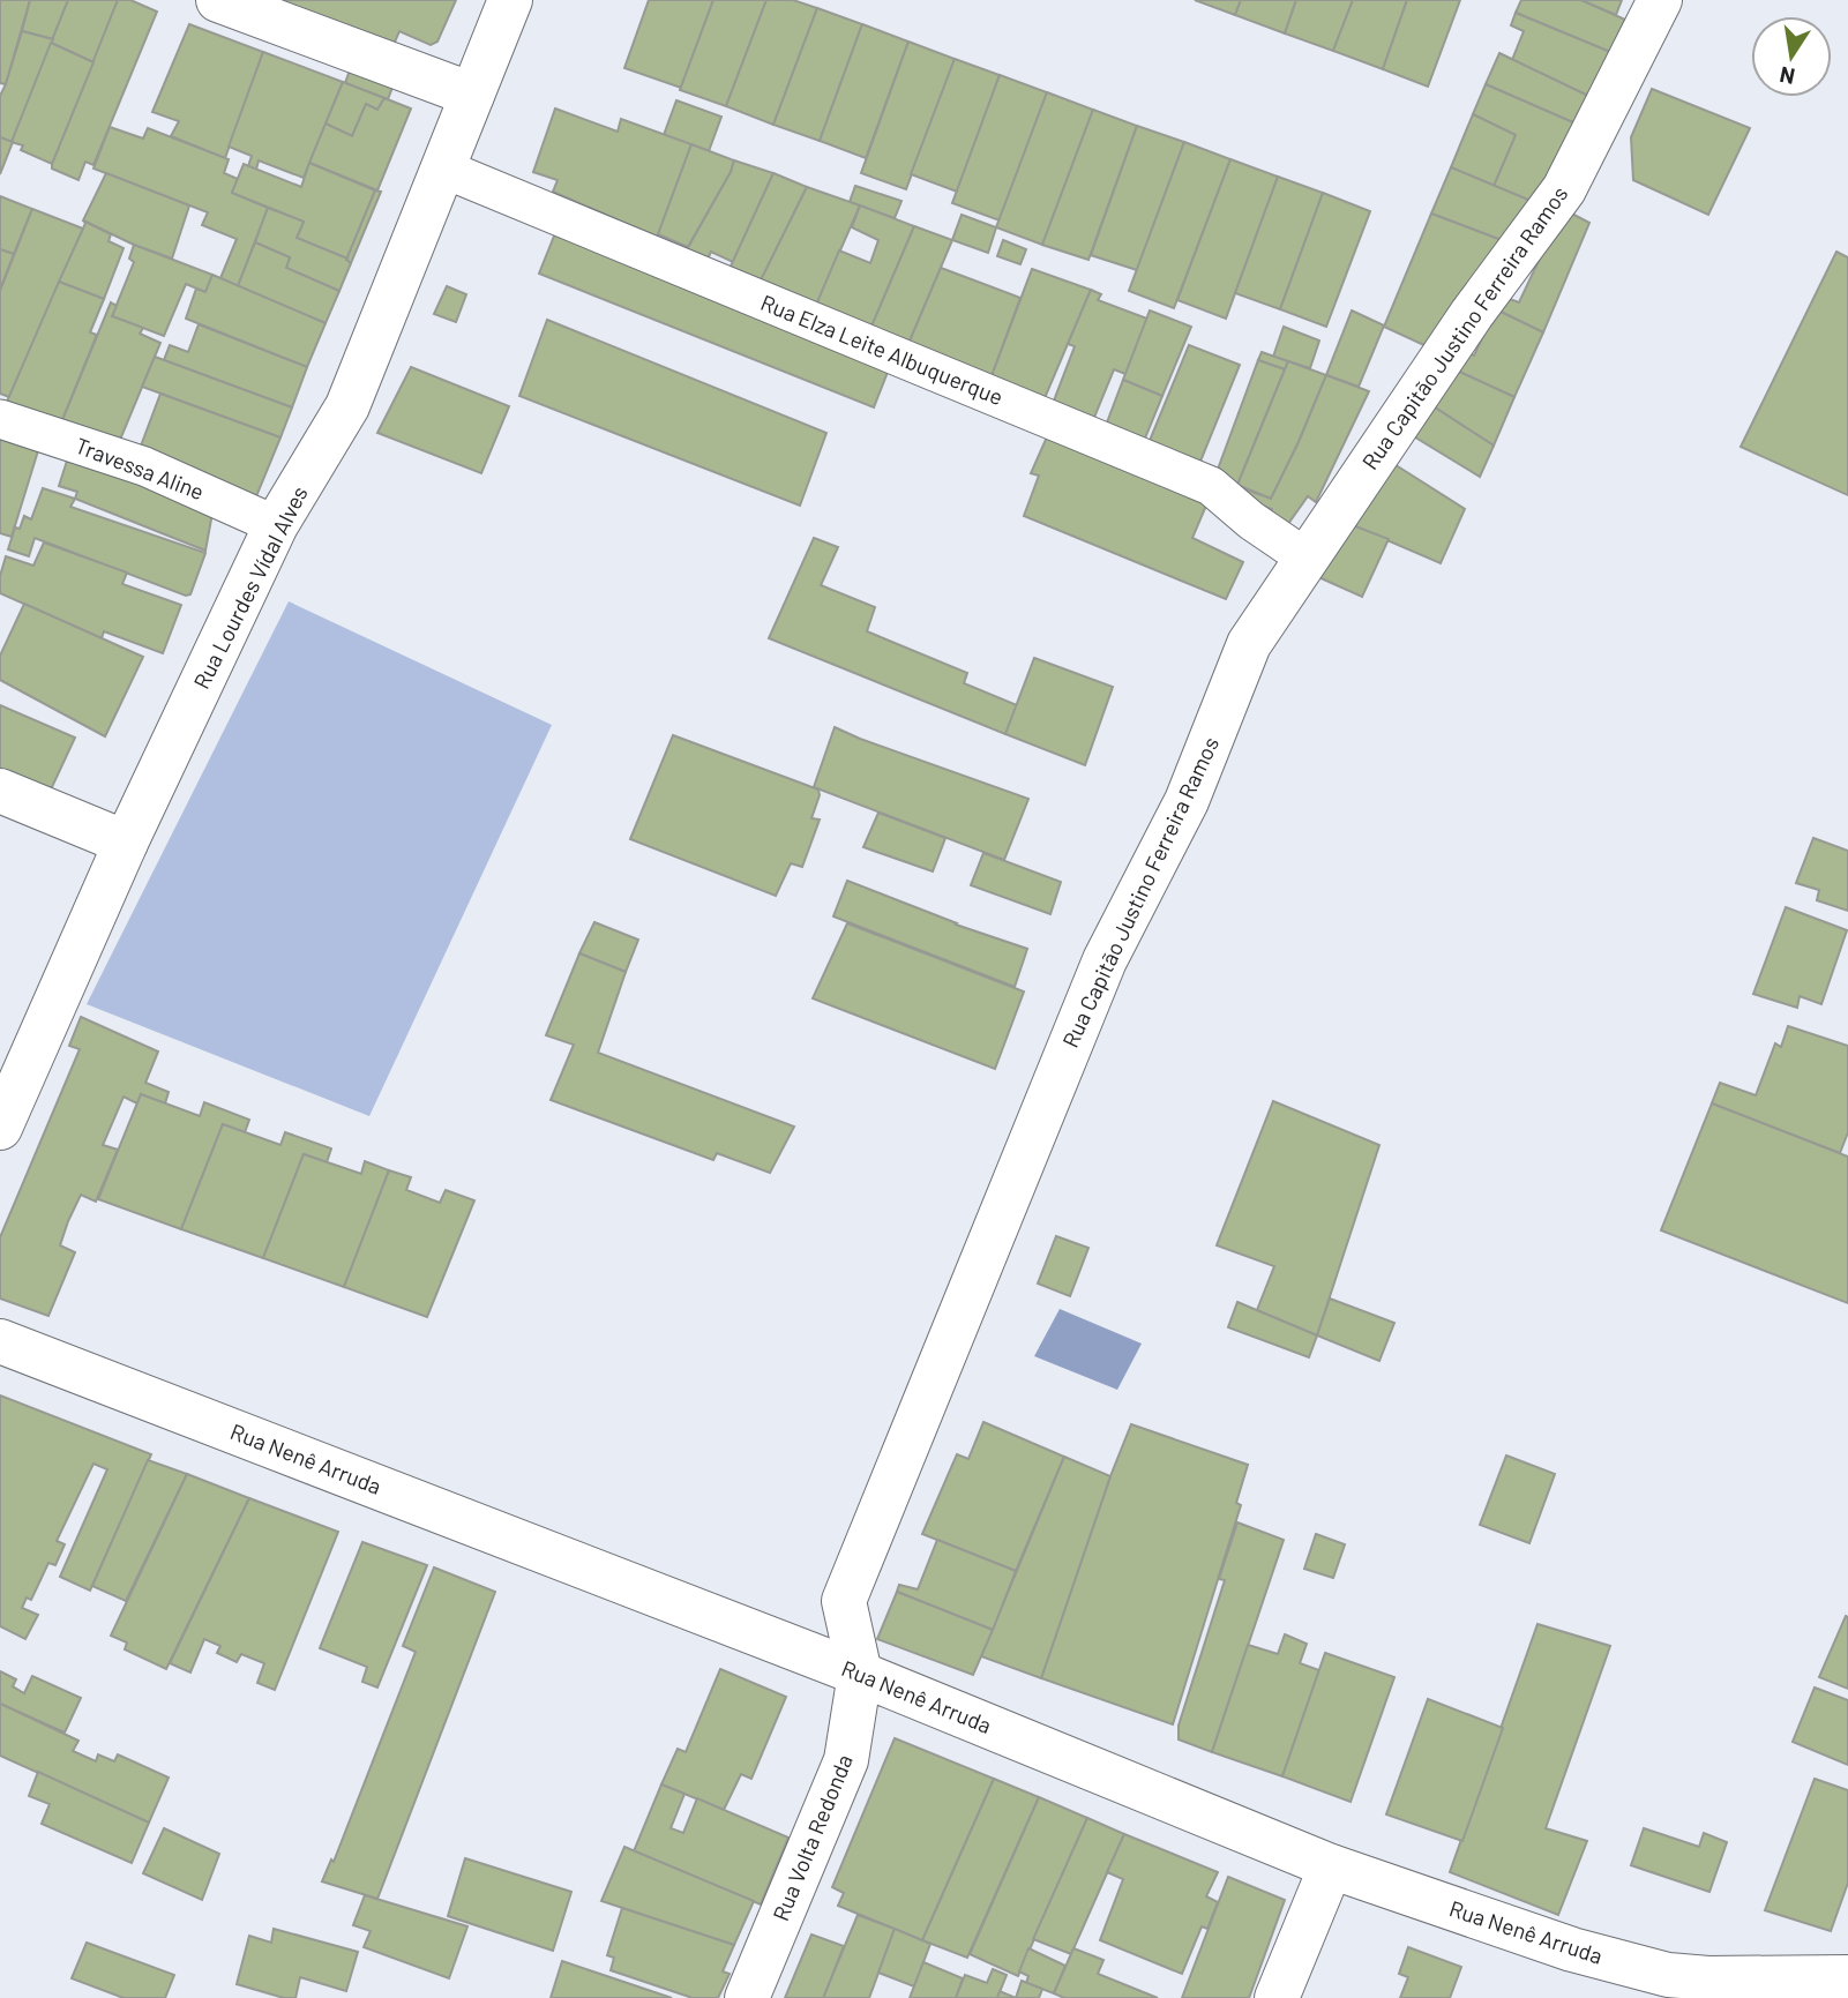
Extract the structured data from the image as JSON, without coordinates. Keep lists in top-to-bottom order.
{
  "streets": {
    "street": [
      "Rua Capitão Justino Ferreira Ramos",
      "Rua Lourdes Vídal Alves",
      "Rua Nenê Arruda",
      "Rua Volta Redonda"
    ],
    "lane": ["Rua Elza Leite Albuquerque", "Travessa Aline"]
  },
  "crossings": [
    ["Rua Capitão Justino Ferreira Ramos", "Rua Elza Leite Albuquerque"],
    ["Rua Capitão Justino Ferreira Ramos", "Rua Nenê Arruda"],
    ["Rua Capitão Justino Ferreira Ramos", "Rua Volta Redonda"],
    ["Rua Elza Leite Albuquerque", "Rua Lourdes Vídal Alves"],
    ["Travessa Aline", "Rua Lourdes Vídal Alves"],
    ["Rua Nenê Arruda", "Rua Volta Redonda"]
  ],
  "north": "bottom"
}
